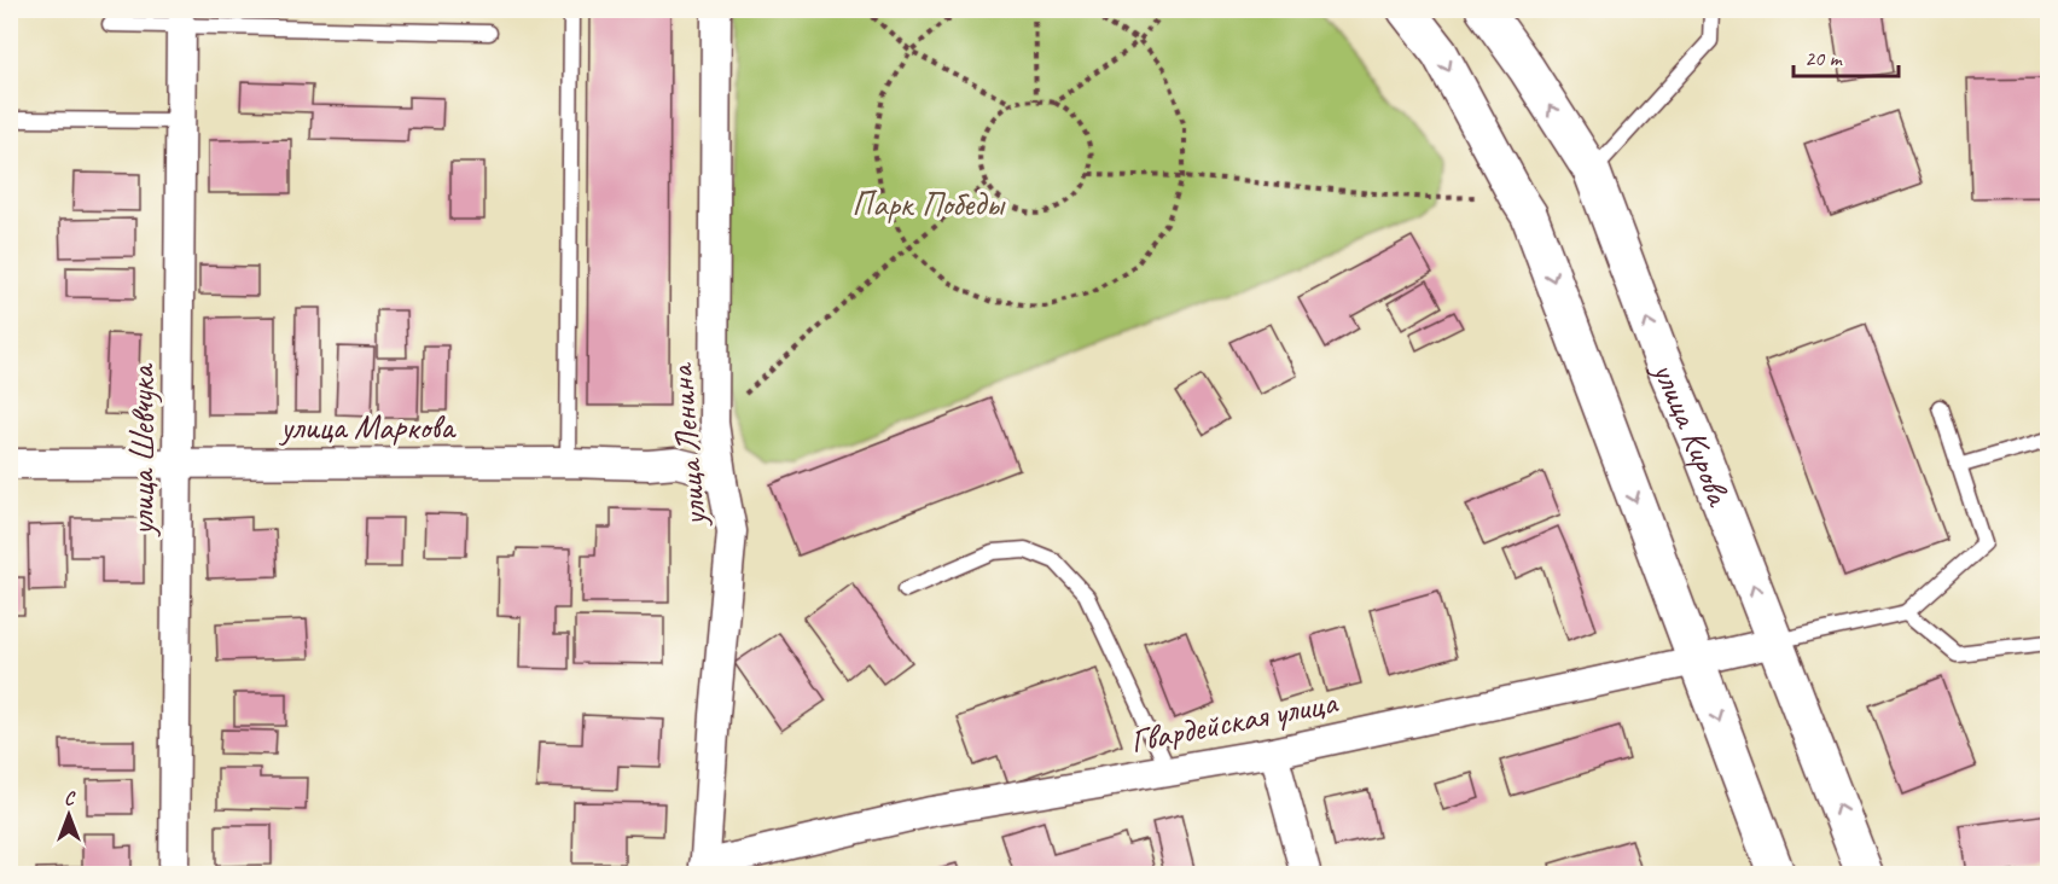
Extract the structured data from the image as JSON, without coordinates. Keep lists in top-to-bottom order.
{
  "streets": {
    "street": [
      "улица Маркова",
      "улица Кирова",
      "улица Ленина",
      "улица Шевчука",
      "Гвардейская улица"
    ]
  },
  "crossings": [
    ["улица Маркова", "улица Ленина"],
    ["улица Маркова", "улица Шевчука"],
    ["улица Кирова", "Гвардейская улица"],
    ["улица Ленина", "Гвардейская улица"]
  ],
  "parks": ["Парк Победы"],
  "scale_bar": "20 m",
  "north": "top"
}
